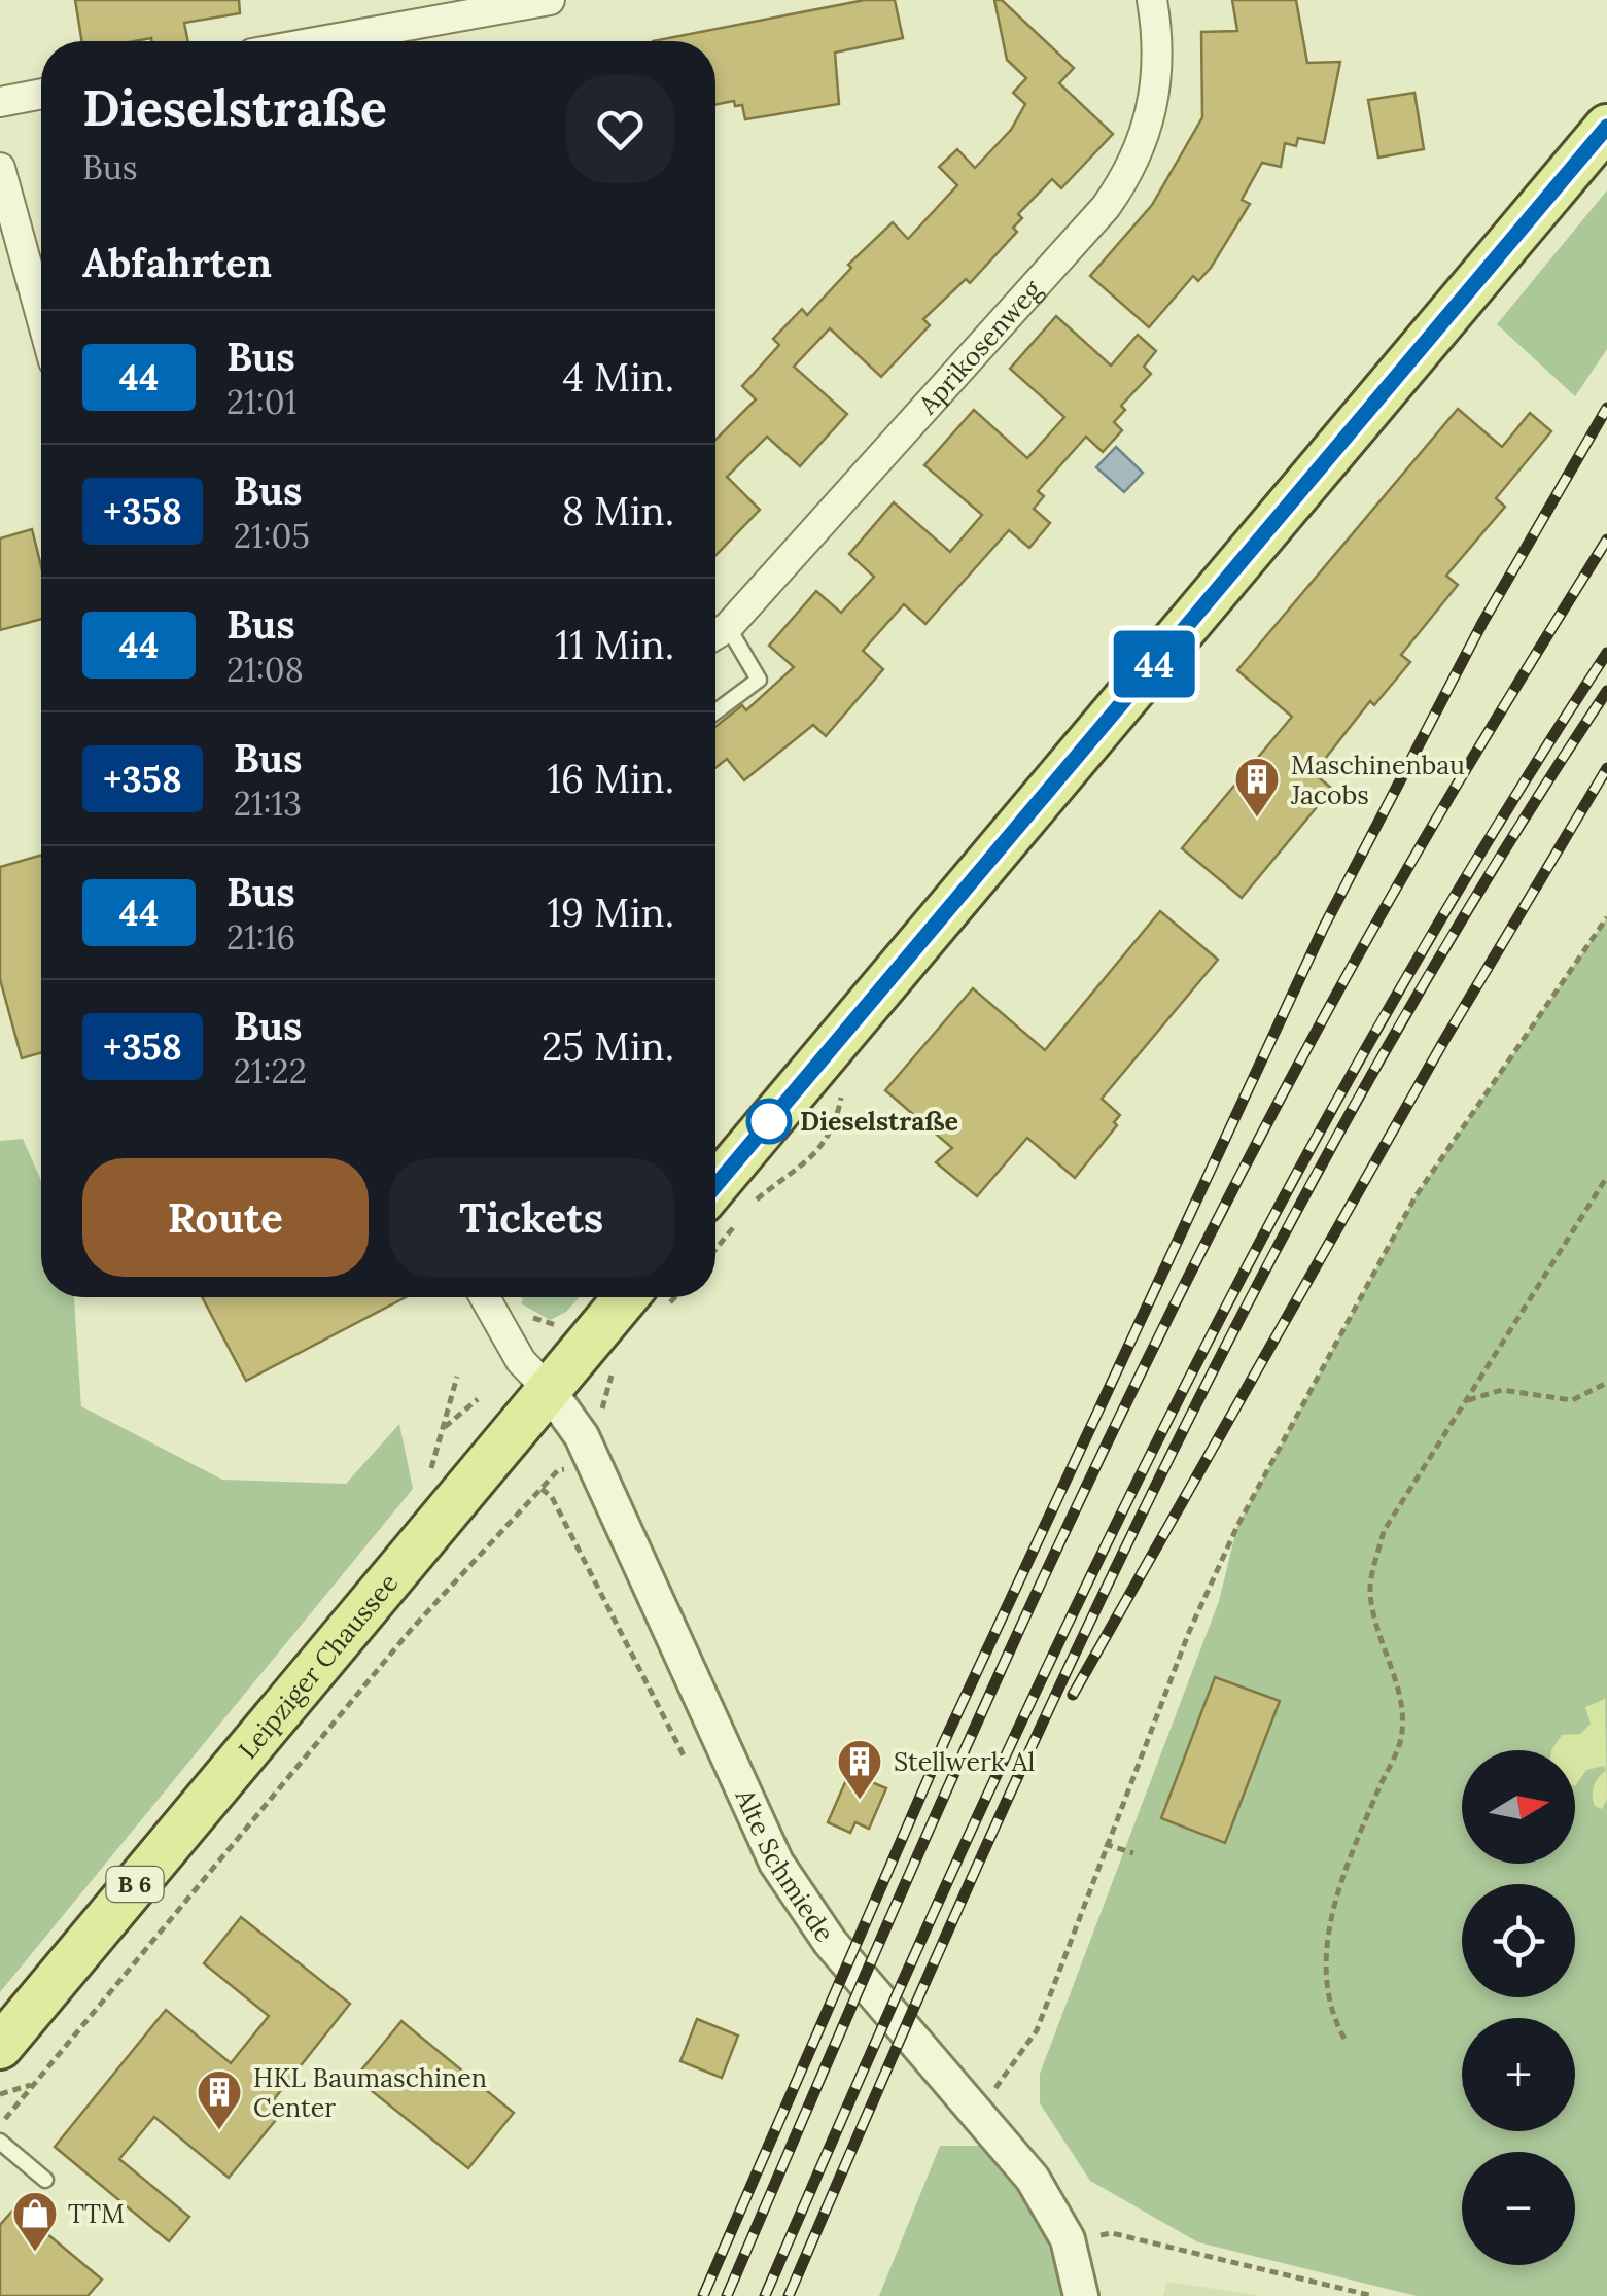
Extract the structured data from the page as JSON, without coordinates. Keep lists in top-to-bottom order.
{
  "streets": {
    "main road": ["Leipziger Chaussee", "B 6"],
    "street": ["Aprikosenweg", "Alte Schmiede"]
  },
  "crossings": [
    ["Leipziger Chaussee", "Alte Schmiede"]
  ],
  "places": {
    "building": ["Maschinenbau Jacobs", "Stellwerk Al", "HKL Baumaschinen Center"],
    "other": ["Dieselstraße"],
    "shop": ["TTM"]
  },
  "lines": ["bus line 44"],
  "north": "right",
  "page": {
    "on_map": "44",
    "heading": [
      ["Dieselstraße", "Bus"],
      "Abfahrten"
    ],
    "list": [
      {
        "mark": "44",
        "name": "Bus",
        "note": "21:01",
        "value": "4 Min."
      },
      {
        "mark": "+358",
        "name": "Bus",
        "note": "21:05",
        "value": "8 Min."
      },
      {
        "mark": "44",
        "name": "Bus",
        "note": "21:08",
        "value": "11 Min."
      },
      {
        "mark": "+358",
        "name": "Bus",
        "note": "21:13",
        "value": "16 Min."
      },
      {
        "mark": "44",
        "name": "Bus",
        "note": "21:16",
        "value": "19 Min."
      },
      {
        "mark": "+358",
        "name": "Bus",
        "note": "21:22",
        "value": "25 Min."
      }
    ],
    "buttons": ["Route", "Tickets"],
    "map_buttons": ["+", "−"]
  }
}
